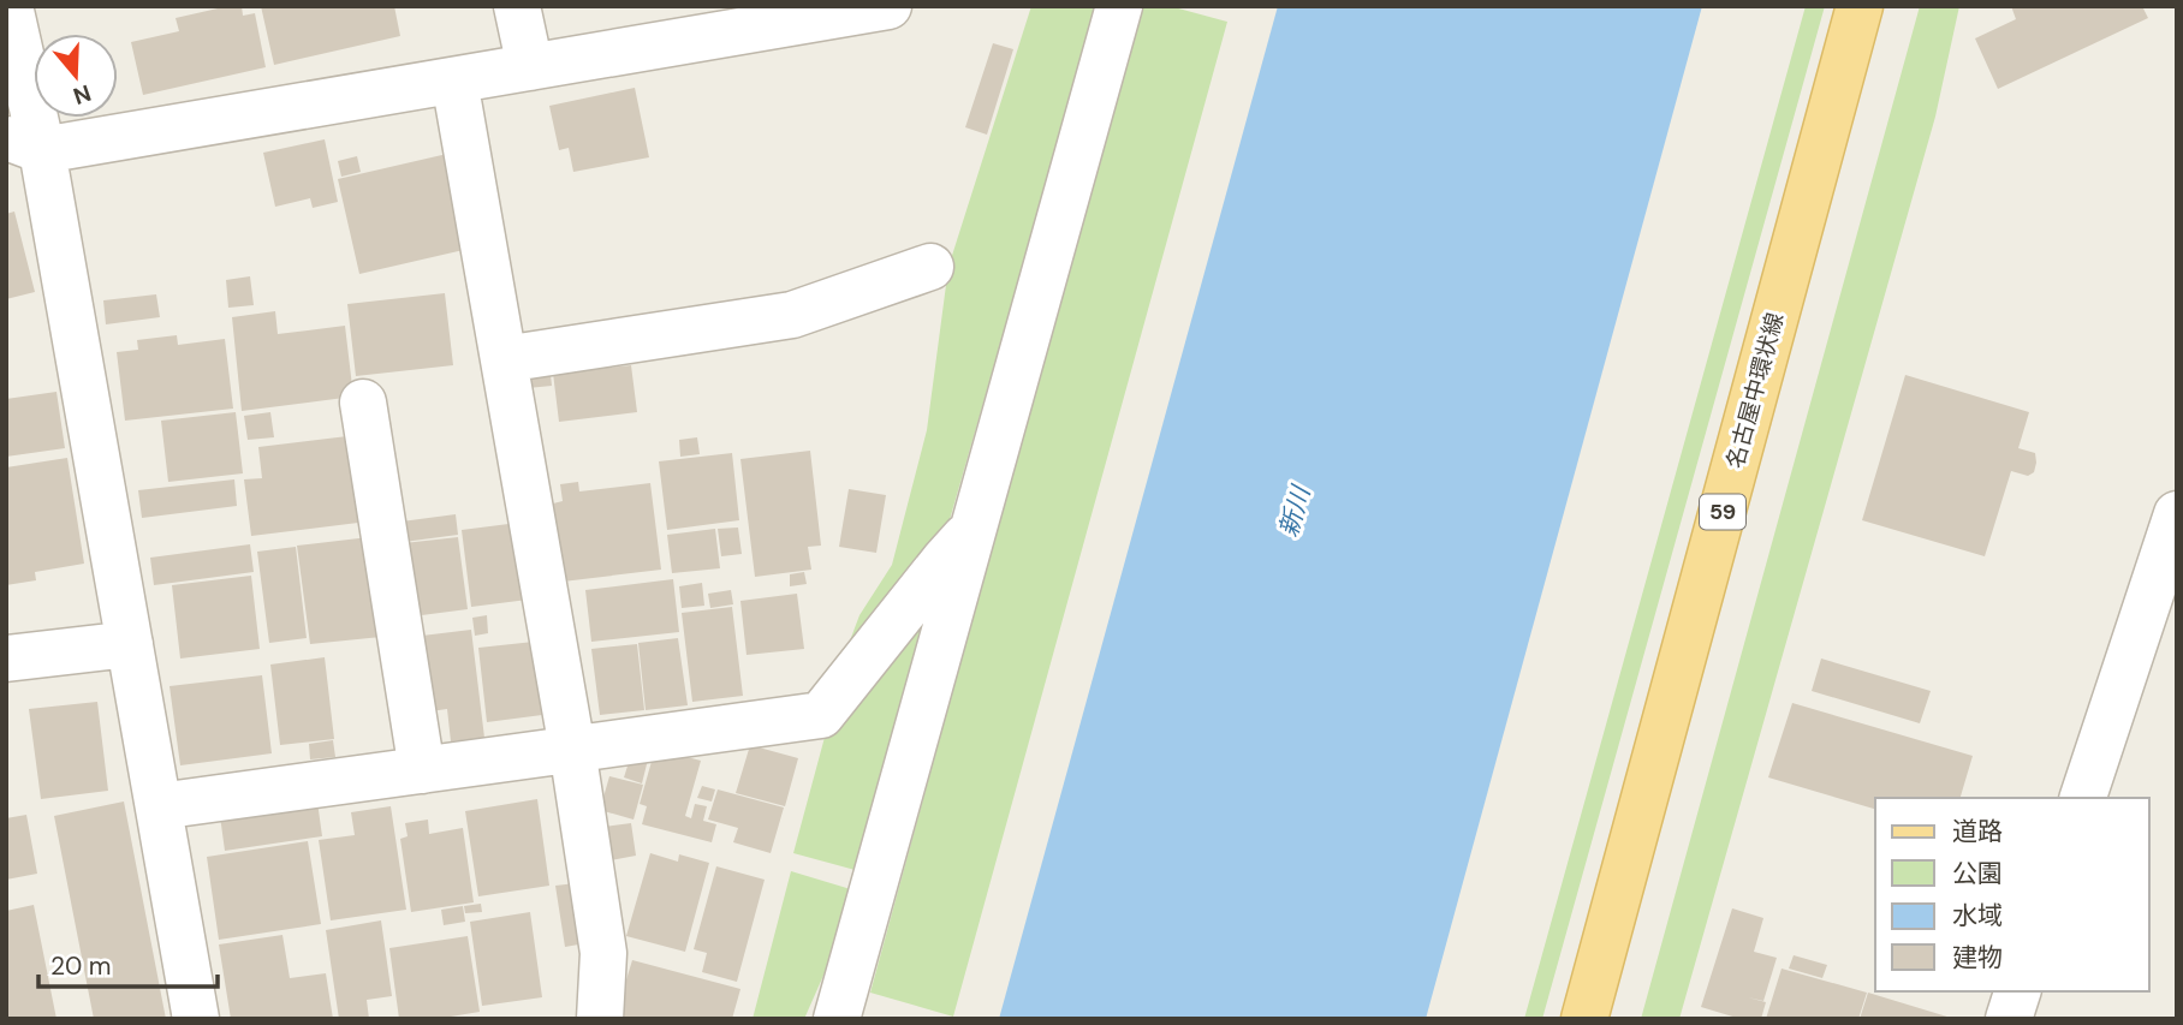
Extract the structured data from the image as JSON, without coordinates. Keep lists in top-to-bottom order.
{
  "streets": {
    "main road": ["名古屋中環状線", "59"]
  },
  "water": ["新川"],
  "legend": [
    "道路",
    "公園",
    "水域",
    "建物"
  ],
  "scale_bar": "20 m",
  "north": "bottom"
}
